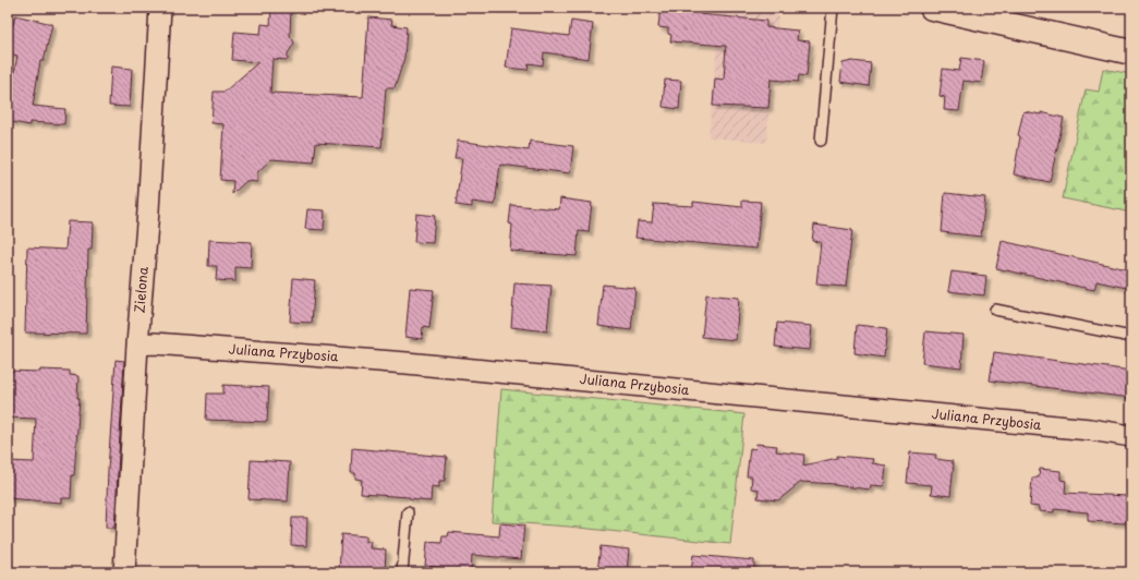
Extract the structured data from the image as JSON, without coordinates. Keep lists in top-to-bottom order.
{
  "streets": {
    "street": ["Zielona", "Juliana Przybosia"]
  },
  "crossings": [
    ["Zielona", "Juliana Przybosia"]
  ]
}
